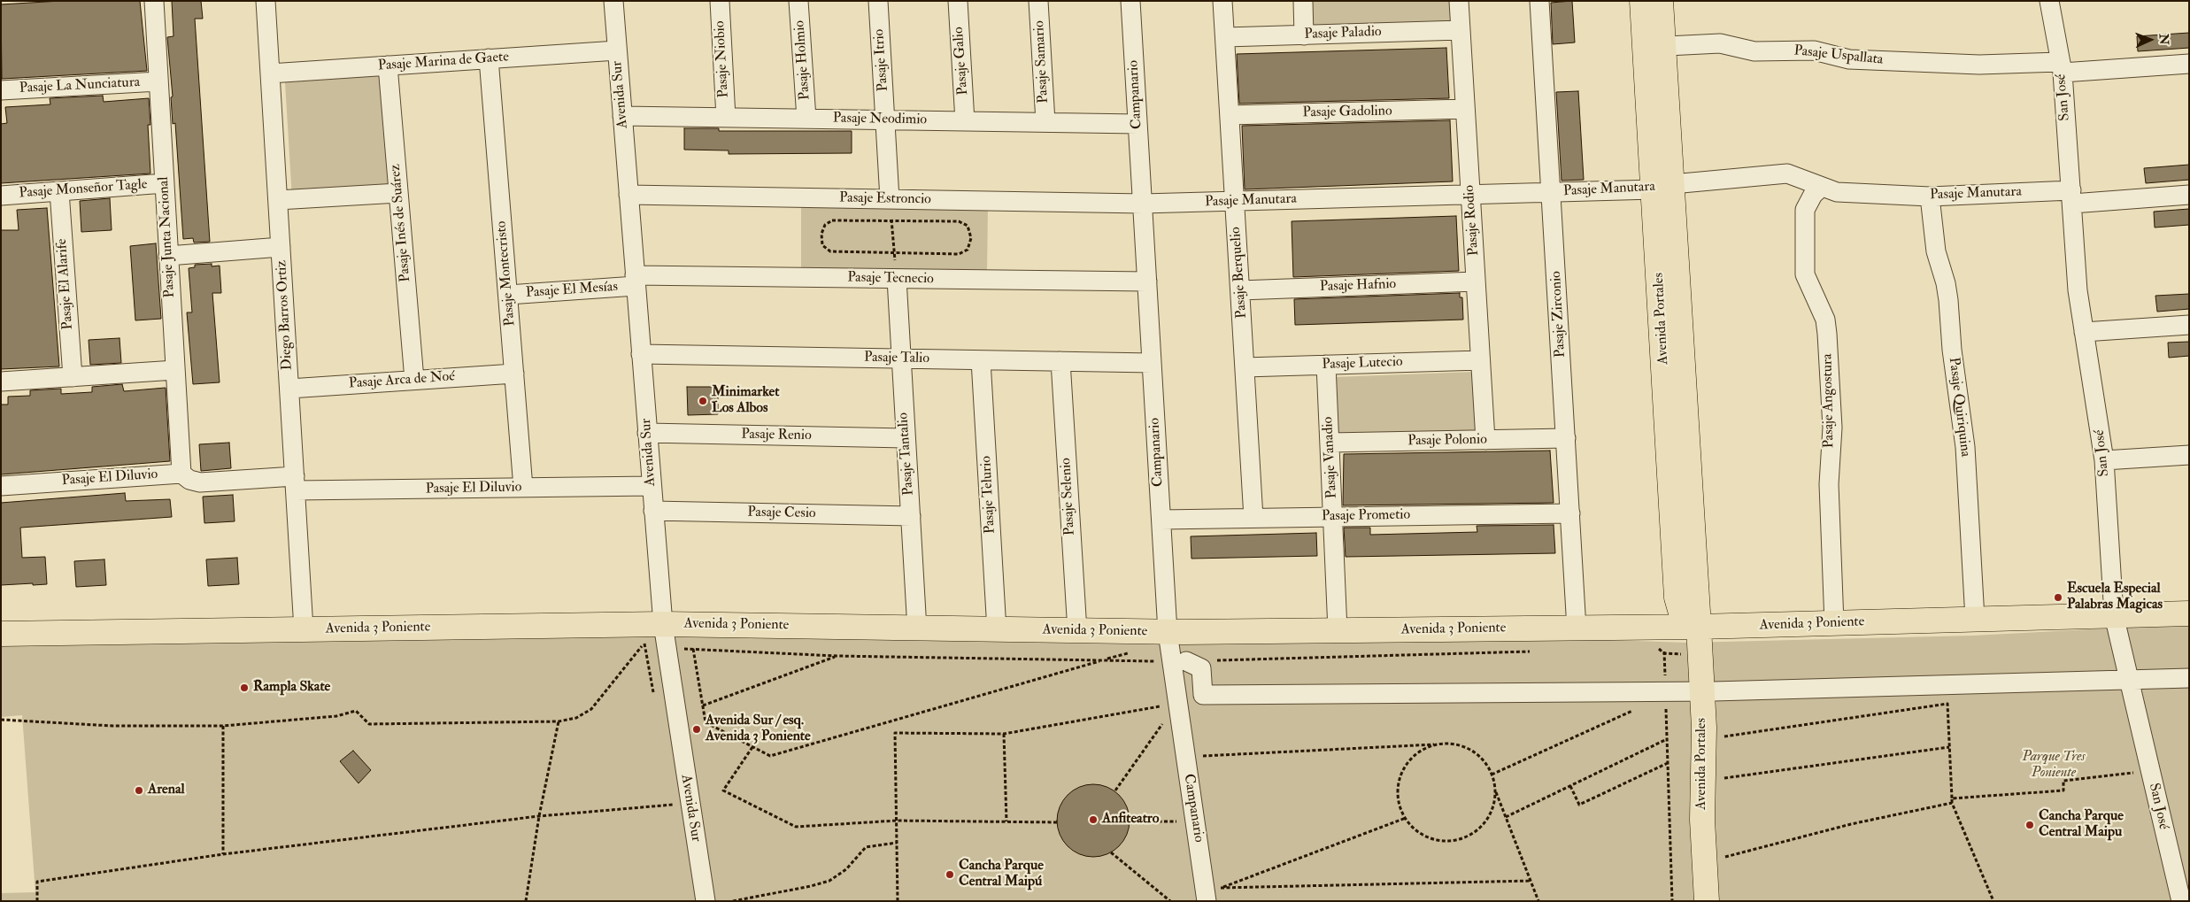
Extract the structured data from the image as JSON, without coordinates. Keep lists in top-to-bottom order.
{
  "streets": {
    "main road": ["Avenida Portales", "Avenida 3 Poniente"],
    "street": [
      "Pasaje Paladio",
      "Pasaje Uspallata",
      "Pasaje Niobio",
      "Pasaje Holmio",
      "Pasaje Itrio",
      "Pasaje Galio",
      "Pasaje Marina de Gaete",
      "Pasaje Samario",
      "Pasaje La Nunciatura",
      "Avenida Sur",
      "Campanario",
      "San José",
      "Pasaje Gadolino",
      "Pasaje Neodimio",
      "Pasaje Monseñor Tagle",
      "Pasaje Manutara",
      "Pasaje Estroncio",
      "Pasaje Rodio",
      "Pasaje Inés de Suárez",
      "Pasaje Junta Nacional",
      "Pasaje Berquelio",
      "Pasaje Montecristo",
      "Pasaje Tecnecio",
      "Pasaje El Alarife",
      "Pasaje Hafnio",
      "Pasaje El Mesías",
      "Pasaje Zirconio",
      "Diego Barros Ortiz",
      "Pasaje Talio",
      "Pasaje Lutecio",
      "Pasaje Arca de Noé",
      "Pasaje Angostura",
      "Pasaje Quiriquina",
      "Pasaje Renio",
      "Pasaje Polonio",
      "Pasaje Tantalio",
      "Pasaje Vanadio",
      "Pasaje El Diluvio",
      "Pasaje Telurio",
      "Pasaje Selenio",
      "Pasaje Cesio",
      "Pasaje Prometio"
    ]
  },
  "crossings": [
    ["Pasaje Paladio", "Pasaje Rodio"],
    ["Pasaje Paladio", "Pasaje Berquelio"],
    ["Pasaje Uspallata", "San José"],
    ["Pasaje Uspallata", "Avenida Portales"],
    ["Pasaje Niobio", "Pasaje Neodimio"],
    ["Pasaje Holmio", "Pasaje Neodimio"],
    ["Pasaje Itrio", "Pasaje Neodimio"],
    ["Pasaje Itrio", "Pasaje Estroncio"],
    ["Pasaje Galio", "Pasaje Neodimio"],
    ["Pasaje Marina de Gaete", "Avenida Sur"],
    ["Pasaje Marina de Gaete", "Pasaje Inés de Suárez"],
    ["Pasaje Marina de Gaete", "Pasaje Montecristo"],
    ["Pasaje Marina de Gaete", "Diego Barros Ortiz"],
    ["Pasaje Samario", "Pasaje Neodimio"],
    ["Pasaje La Nunciatura", "Pasaje Junta Nacional"],
    ["Avenida Sur", "Pasaje Neodimio"],
    ["Avenida Sur", "Pasaje Estroncio"],
    ["Avenida Sur", "Pasaje Tecnecio"],
    ["Avenida Sur", "Pasaje El Mesías"],
    ["Avenida Sur", "Pasaje Talio"],
    ["Avenida Sur", "Pasaje Renio"],
    ["Avenida Sur", "Pasaje El Diluvio"],
    ["Avenida Sur", "Pasaje Cesio"],
    ["Avenida Sur", "Avenida 3 Poniente"],
    ["Campanario", "Pasaje Neodimio"],
    ["Campanario", "Pasaje Manutara"],
    ["Campanario", "Pasaje Estroncio"],
    ["Campanario", "Pasaje Tecnecio"],
    ["Campanario", "Pasaje Talio"],
    ["Campanario", "Pasaje Prometio"],
    ["Campanario", "Avenida 3 Poniente"],
    ["San José", "Pasaje Manutara"],
    ["San José", "Avenida 3 Poniente"],
    ["Pasaje Gadolino", "Pasaje Rodio"],
    ["Pasaje Gadolino", "Pasaje Berquelio"],
    ["Pasaje Monseñor Tagle", "Pasaje Junta Nacional"],
    ["Pasaje Monseñor Tagle", "Pasaje El Alarife"],
    ["Pasaje Manutara", "Pasaje Estroncio"],
    ["Pasaje Manutara", "Pasaje Rodio"],
    ["Pasaje Manutara", "Pasaje Berquelio"],
    ["Pasaje Manutara", "Pasaje Zirconio"],
    ["Pasaje Manutara", "Avenida Portales"],
    ["Pasaje Manutara", "Pasaje Angostura"],
    ["Pasaje Manutara", "Pasaje Quiriquina"],
    ["Pasaje Rodio", "Pasaje Hafnio"],
    ["Pasaje Rodio", "Pasaje Lutecio"],
    ["Pasaje Rodio", "Pasaje Polonio"],
    ["Pasaje Inés de Suárez", "Pasaje Arca de Noé"],
    ["Pasaje Junta Nacional", "Pasaje El Diluvio"],
    ["Pasaje Berquelio", "Pasaje Hafnio"],
    ["Pasaje Berquelio", "Pasaje Lutecio"],
    ["Pasaje Berquelio", "Pasaje Prometio"],
    ["Pasaje Montecristo", "Pasaje El Mesías"],
    ["Pasaje Montecristo", "Pasaje Arca de Noé"],
    ["Pasaje Montecristo", "Pasaje El Diluvio"],
    ["Pasaje Tecnecio", "Pasaje El Mesías"],
    ["Pasaje Tecnecio", "Pasaje Tantalio"],
    ["Pasaje Zirconio", "Pasaje Polonio"],
    ["Pasaje Zirconio", "Pasaje Prometio"],
    ["Pasaje Zirconio", "Avenida 3 Poniente"],
    ["Diego Barros Ortiz", "Pasaje Arca de Noé"],
    ["Diego Barros Ortiz", "Pasaje El Diluvio"],
    ["Diego Barros Ortiz", "Avenida 3 Poniente"],
    ["Avenida Portales", "Avenida 3 Poniente"],
    ["Pasaje Talio", "Pasaje Tantalio"],
    ["Pasaje Talio", "Pasaje Telurio"],
    ["Pasaje Talio", "Pasaje Selenio"],
    ["Pasaje Lutecio", "Pasaje Vanadio"],
    ["Pasaje Angostura", "Avenida 3 Poniente"],
    ["Pasaje Quiriquina", "Avenida 3 Poniente"],
    ["Pasaje Renio", "Pasaje Tantalio"],
    ["Pasaje Polonio", "Pasaje Vanadio"],
    ["Pasaje Tantalio", "Pasaje Cesio"],
    ["Pasaje Tantalio", "Avenida 3 Poniente"],
    ["Pasaje Vanadio", "Pasaje Prometio"],
    ["Pasaje Vanadio", "Avenida 3 Poniente"],
    ["Pasaje Telurio", "Avenida 3 Poniente"],
    ["Pasaje Selenio", "Avenida 3 Poniente"]
  ],
  "parks": ["Parque Tres Poniente"],
  "places": [
    "Minimarket Los Albos",
    "Escuela Especial Palabras Magicas",
    "Rampla Skate",
    "Avenida Sur / esq. Avenida 3 Poniente",
    "Arenal",
    "Anfiteatro",
    "Cancha Parque Central Maipu",
    "Cancha Parque Central Maipú"
  ],
  "north": "right"
}
